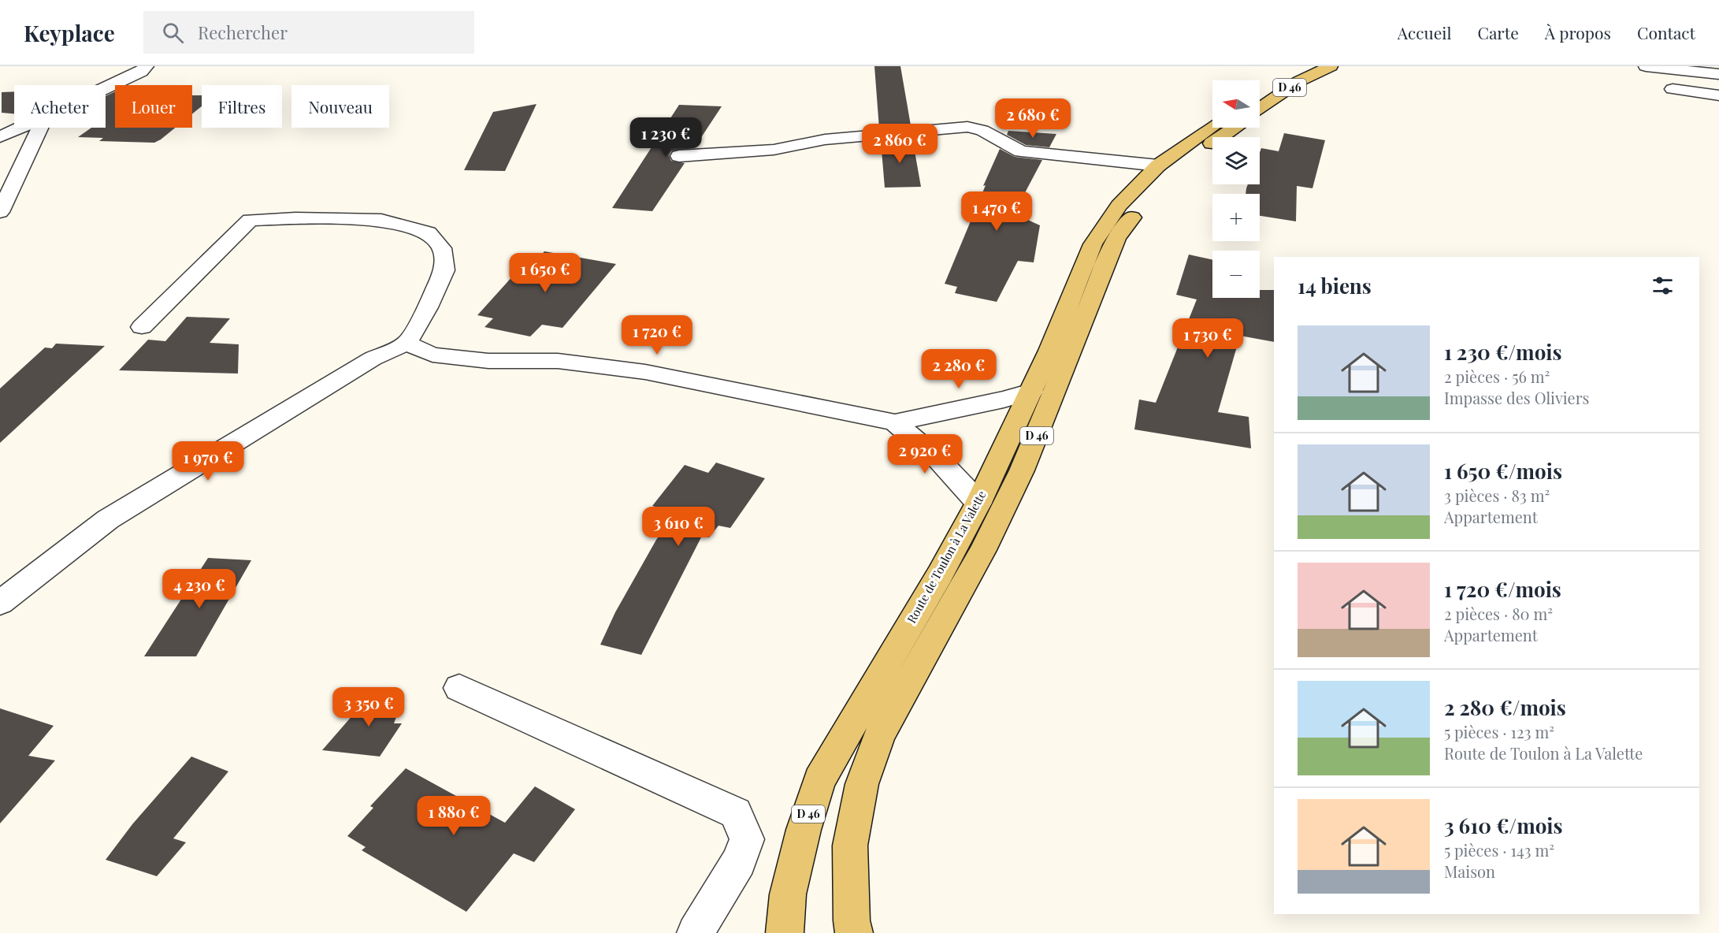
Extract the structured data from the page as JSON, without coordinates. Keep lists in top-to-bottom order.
{
  "streets": {
    "main road": ["D 46", "Route de Toulon à La Valette"]
  },
  "north": "left",
  "page": {
    "header": "Keyplace",
    "search": "Rechercher",
    "nav": [
      "Accueil",
      "Carte",
      "À propos",
      "Contact"
    ],
    "map_buttons": ["+", "−"],
    "chip": [
      "Acheter",
      "Louer",
      "Filtres",
      "Nouveau"
    ],
    "price": [
      "2 680 €",
      "1 230 €",
      "2 860 €",
      "1 470 €",
      "1 650 €",
      "1 720 €",
      "1 730 €",
      "2 280 €",
      "2 920 €",
      "1 970 €",
      "3 610 €",
      "4 230 €",
      "3 350 €",
      "1 880 €"
    ],
    "heading": "14 biens",
    "list": [
      {
        "name": "1 230 €/mois",
        "note": "2 pièces · 56 m² · Impasse des Oliviers"
      },
      {
        "name": "1 650 €/mois",
        "note": "3 pièces · 83 m² · Appartement"
      },
      {
        "name": "1 720 €/mois",
        "note": "2 pièces · 80 m² · Appartement"
      },
      {
        "name": "2 280 €/mois",
        "note": "5 pièces · 123 m² · Route de Toulon à La Valette"
      },
      {
        "name": "3 610 €/mois",
        "note": "5 pièces · 143 m² · Maison"
      }
    ]
  }
}
